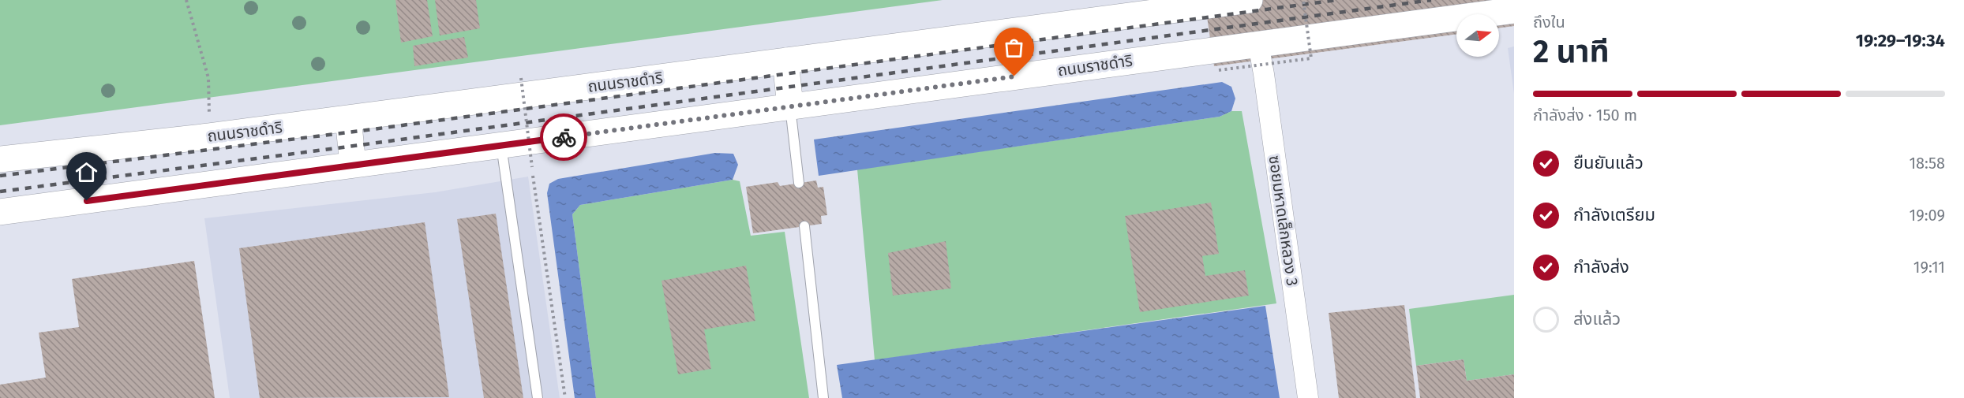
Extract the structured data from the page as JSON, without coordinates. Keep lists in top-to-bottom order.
{
  "streets": {
    "main road": ["ถนนราชดำริ"],
    "street": ["ซอยมหาดเล็กหลวง 3"]
  },
  "crossings": [
    ["ถนนราชดำริ", "ซอยมหาดเล็กหลวง 3"]
  ],
  "north": "right",
  "page": {
    "heading": ["2 นาที", "ถึงใน", "19:29–19:34"],
    "bar": "กำลังส่ง · 150 m",
    "list": [
      ["ยืนยันแล้ว", "18:58"],
      ["กำลังเตรียม", "19:09"],
      ["กำลังส่ง", "19:11"],
      "ส่งแล้ว"
    ]
  }
}
